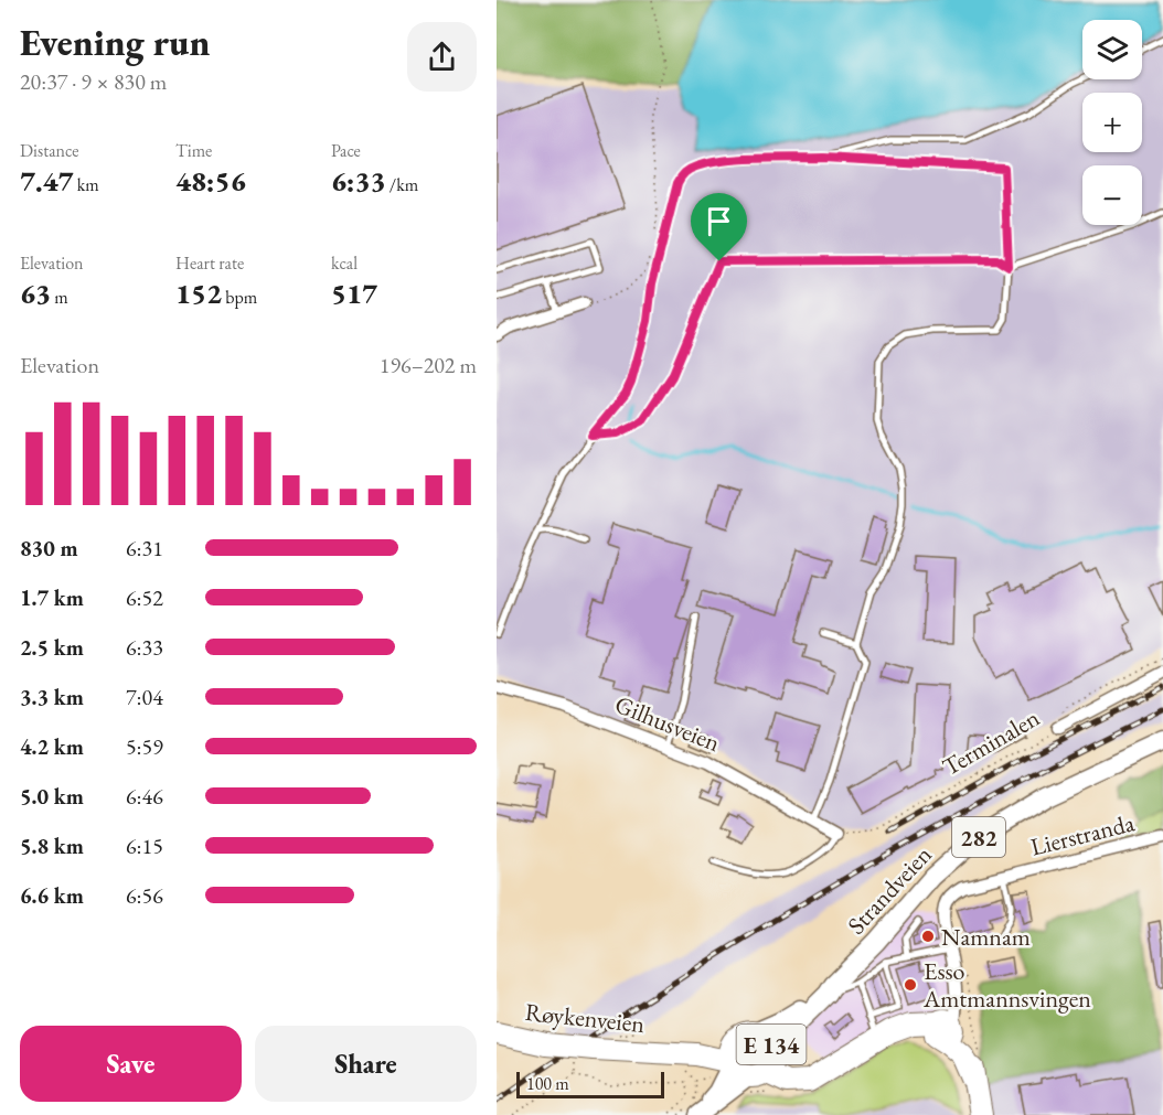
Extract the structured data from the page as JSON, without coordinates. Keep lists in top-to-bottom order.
{
  "streets": {
    "highway": ["Røykenveien", "E 134"],
    "main road": ["282", "Strandveien"],
    "street": ["Gilhusveien", "Terminalen", "Lierstranda"]
  },
  "crossings": [
    ["Gilhusveien", "Terminalen"],
    ["Lierstranda", "E 134"],
    ["282", "Strandveien"],
    ["282", "Røykenveien"],
    ["282", "E 134"],
    ["Strandveien", "Røykenveien"],
    ["Strandveien", "E 134"],
    ["Røykenveien", "E 134"]
  ],
  "places": ["Namnam", "Esso Amtmannsvingen"],
  "scale_bar": "100 m",
  "page": {
    "heading": ["Evening run", "20:37 · 9 × 830 m"],
    "map_buttons": ["+", "−"],
    "stats": [
      ["Distance", "7.47 km"],
      ["Time", "48:56"],
      ["Pace", "6:33 /km"],
      ["Elevation", "63 m"],
      ["Heart rate", "152 bpm"],
      ["kcal", "517"]
    ],
    "chart": ["Elevation", "196–202 m"],
    "list": [
      {
        "name": "830 m",
        "note": "6:31"
      },
      {
        "name": "1.7 km",
        "note": "6:52"
      },
      {
        "name": "2.5 km",
        "note": "6:33"
      },
      {
        "name": "3.3 km",
        "note": "7:04"
      },
      {
        "name": "4.2 km",
        "note": "5:59"
      },
      {
        "name": "5.0 km",
        "note": "6:46"
      },
      {
        "name": "5.8 km",
        "note": "6:15"
      },
      {
        "name": "6.6 km",
        "note": "6:56"
      }
    ],
    "buttons": ["Save", "Share"],
    "scale": "100 m"
  }
}
